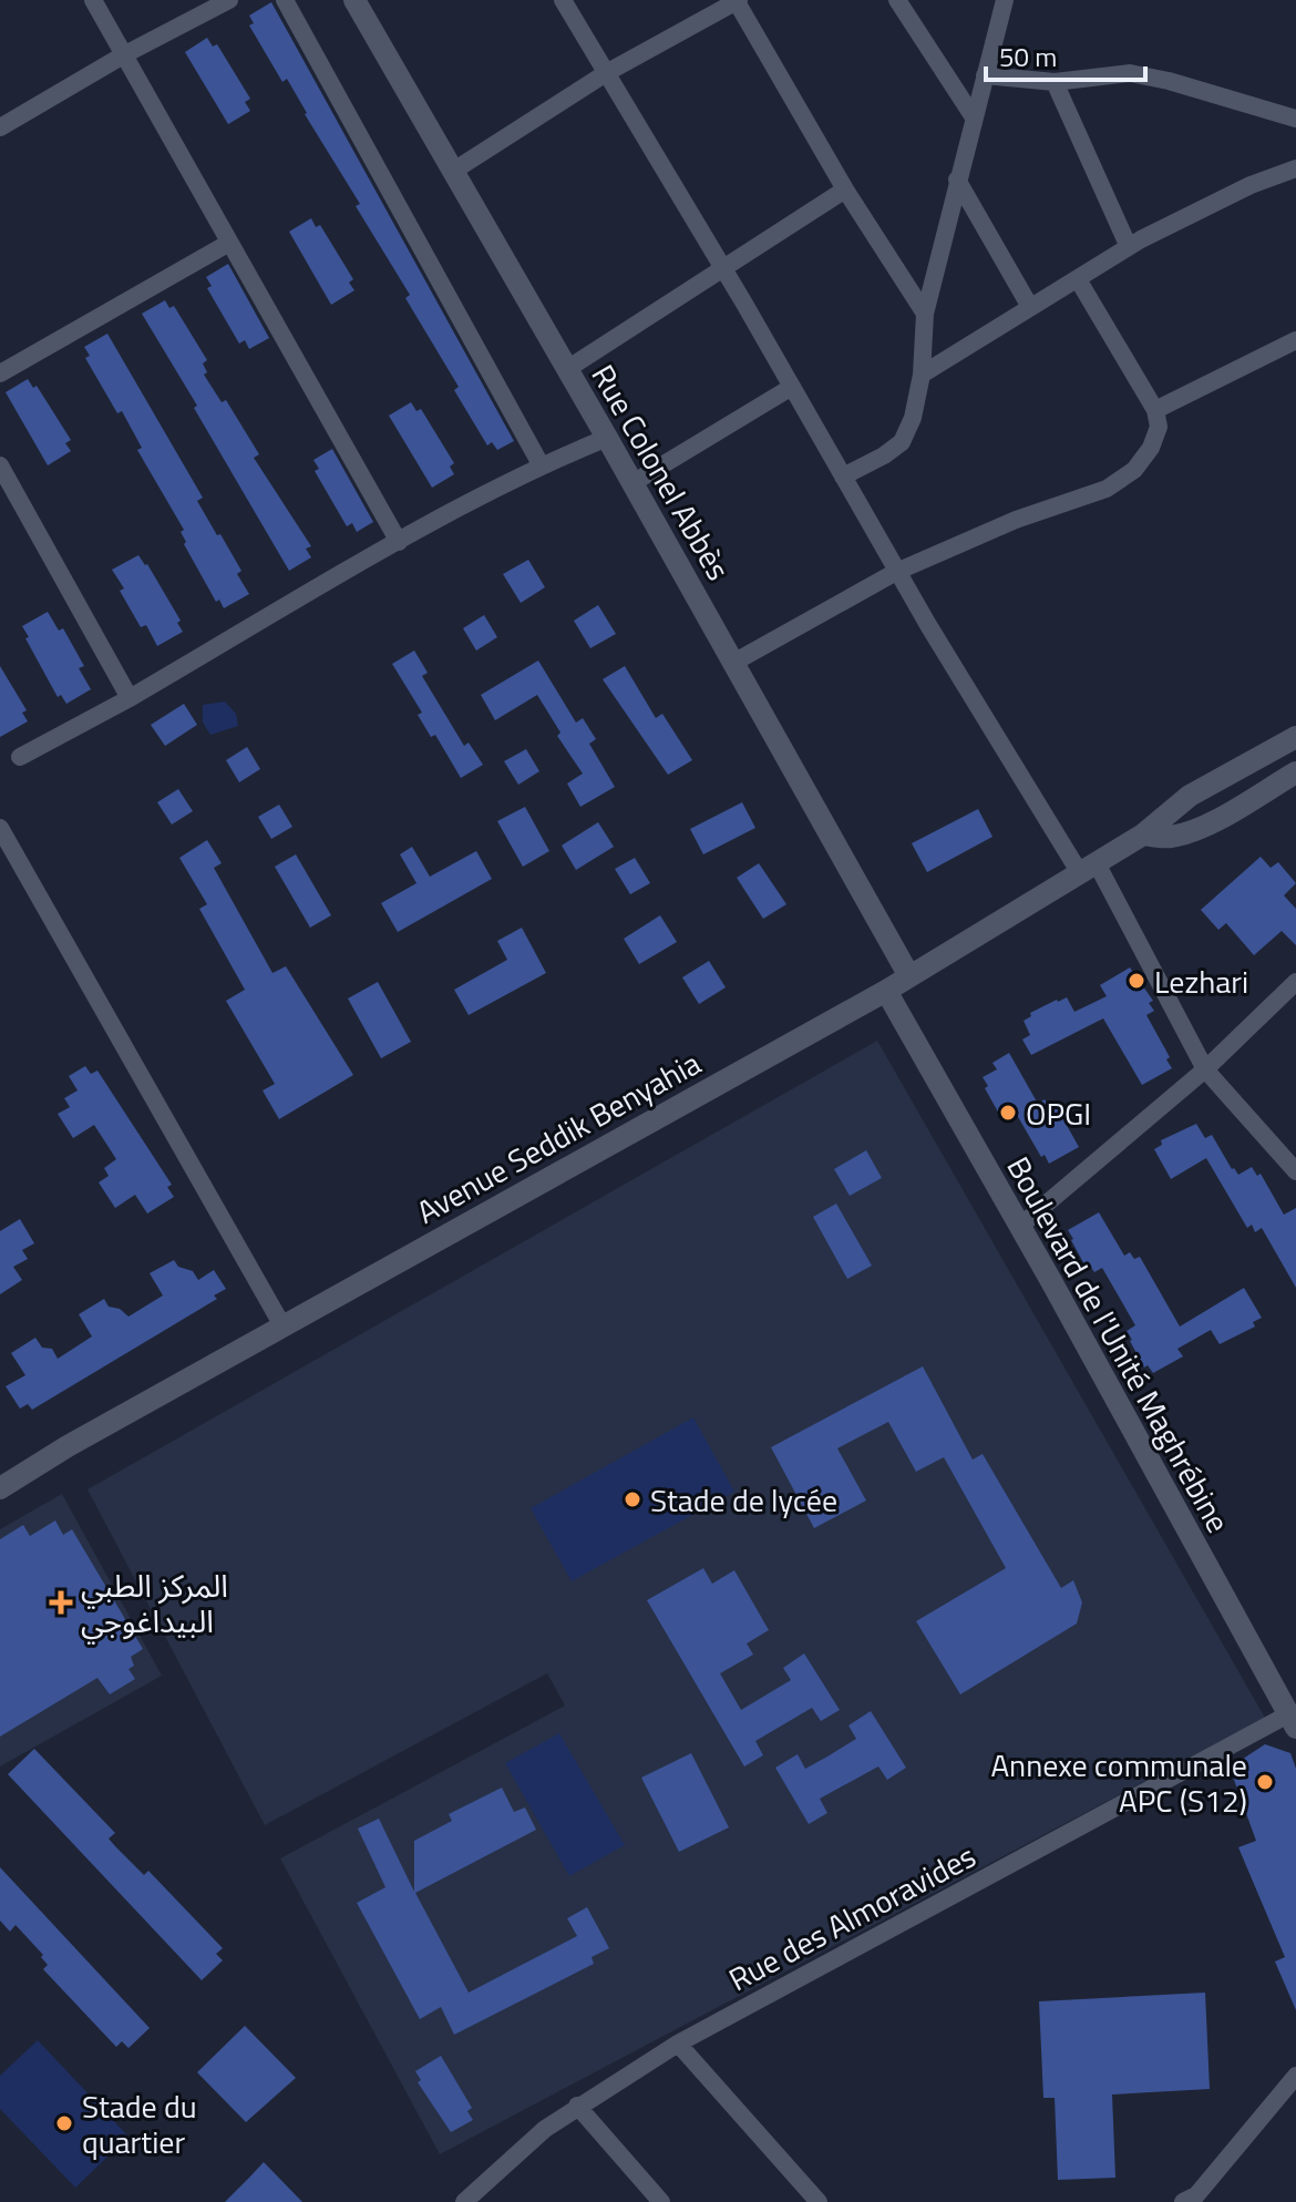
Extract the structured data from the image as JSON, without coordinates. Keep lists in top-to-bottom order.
{
  "streets": {
    "street": [
      "Rue Colonel Abbès",
      "Avenue Seddik Benyahia",
      "Boulevard de l'Unité Maghrébine",
      "Rue des Almoravides"
    ]
  },
  "crossings": [
    ["Rue Colonel Abbès", "Avenue Seddik Benyahia"],
    ["Avenue Seddik Benyahia", "Boulevard de l'Unité Maghrébine"],
    ["Boulevard de l'Unité Maghrébine", "Rue des Almoravides"]
  ],
  "places": {
    "other": [
      "Lezhari",
      "OPGI",
      "Stade de lycée",
      "Annexe communale APC (S12)",
      "Stade du quartier"
    ],
    "health": ["المركز الطبي البيداغوجي"]
  },
  "scale_bar": "50 m"
}
